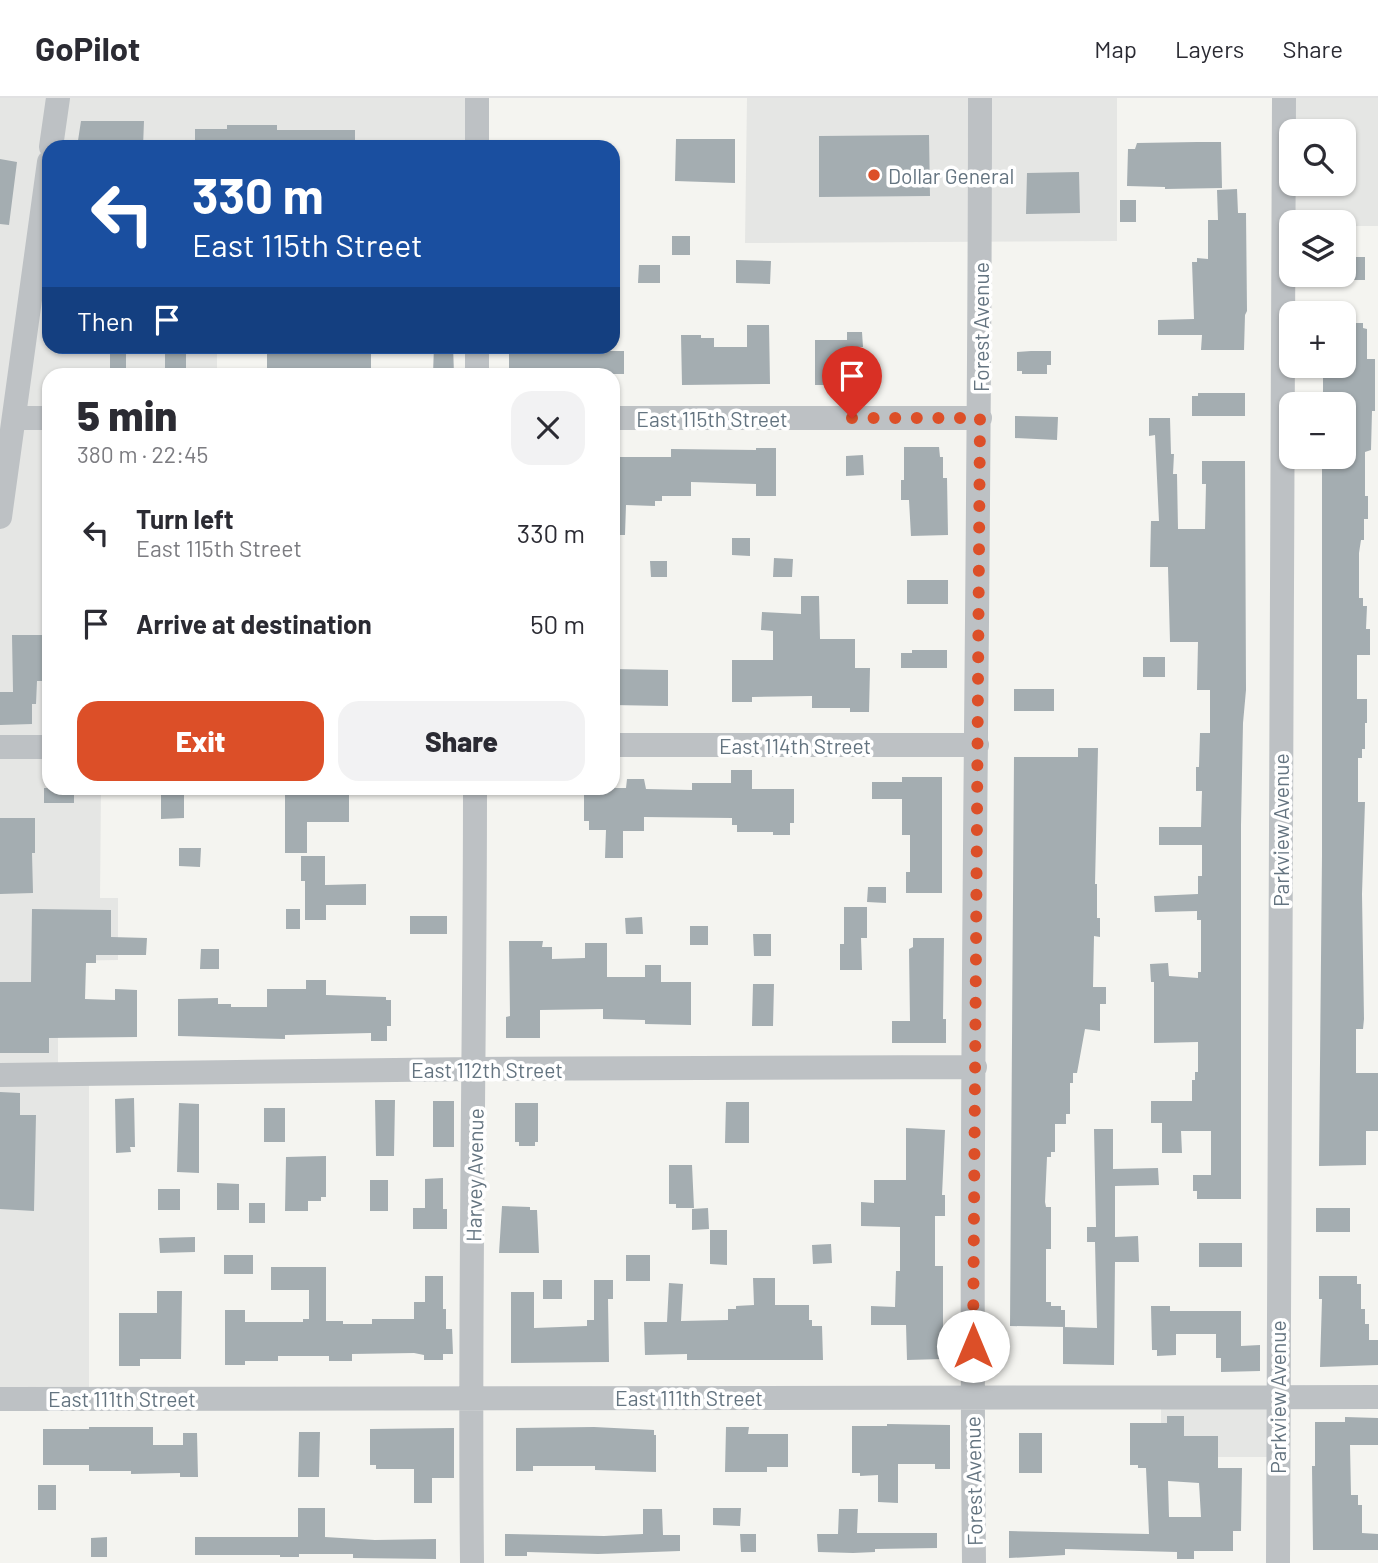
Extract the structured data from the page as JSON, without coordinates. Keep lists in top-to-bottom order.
{
  "streets": {
    "street": [
      "Forest Avenue",
      "East 115th Street",
      "East 114th Street",
      "Parkview Avenue",
      "East 112th Street",
      "Harvey Avenue",
      "East 111th Street"
    ]
  },
  "crossings": [
    ["Forest Avenue", "East 115th Street"],
    ["Forest Avenue", "East 114th Street"],
    ["Forest Avenue", "East 112th Street"],
    ["Forest Avenue", "East 111th Street"],
    ["Parkview Avenue", "East 111th Street"],
    ["East 112th Street", "Harvey Avenue"],
    ["Harvey Avenue", "East 111th Street"]
  ],
  "places": ["Dollar General"],
  "page": {
    "header": "GoPilot",
    "nav": ["Map", "Layers", "Share"],
    "map_buttons": ["+", "−"],
    "turn": ["330 m", "East 115th Street"],
    "then": "Then",
    "heading": ["5 min", "380 m · 22:45"],
    "list": [
      {
        "name": "Turn left",
        "note": "East 115th Street",
        "value": "330 m"
      },
      {
        "name": "Arrive at destination",
        "value": "50 m"
      }
    ],
    "buttons": ["Exit", "Share"]
  }
}
